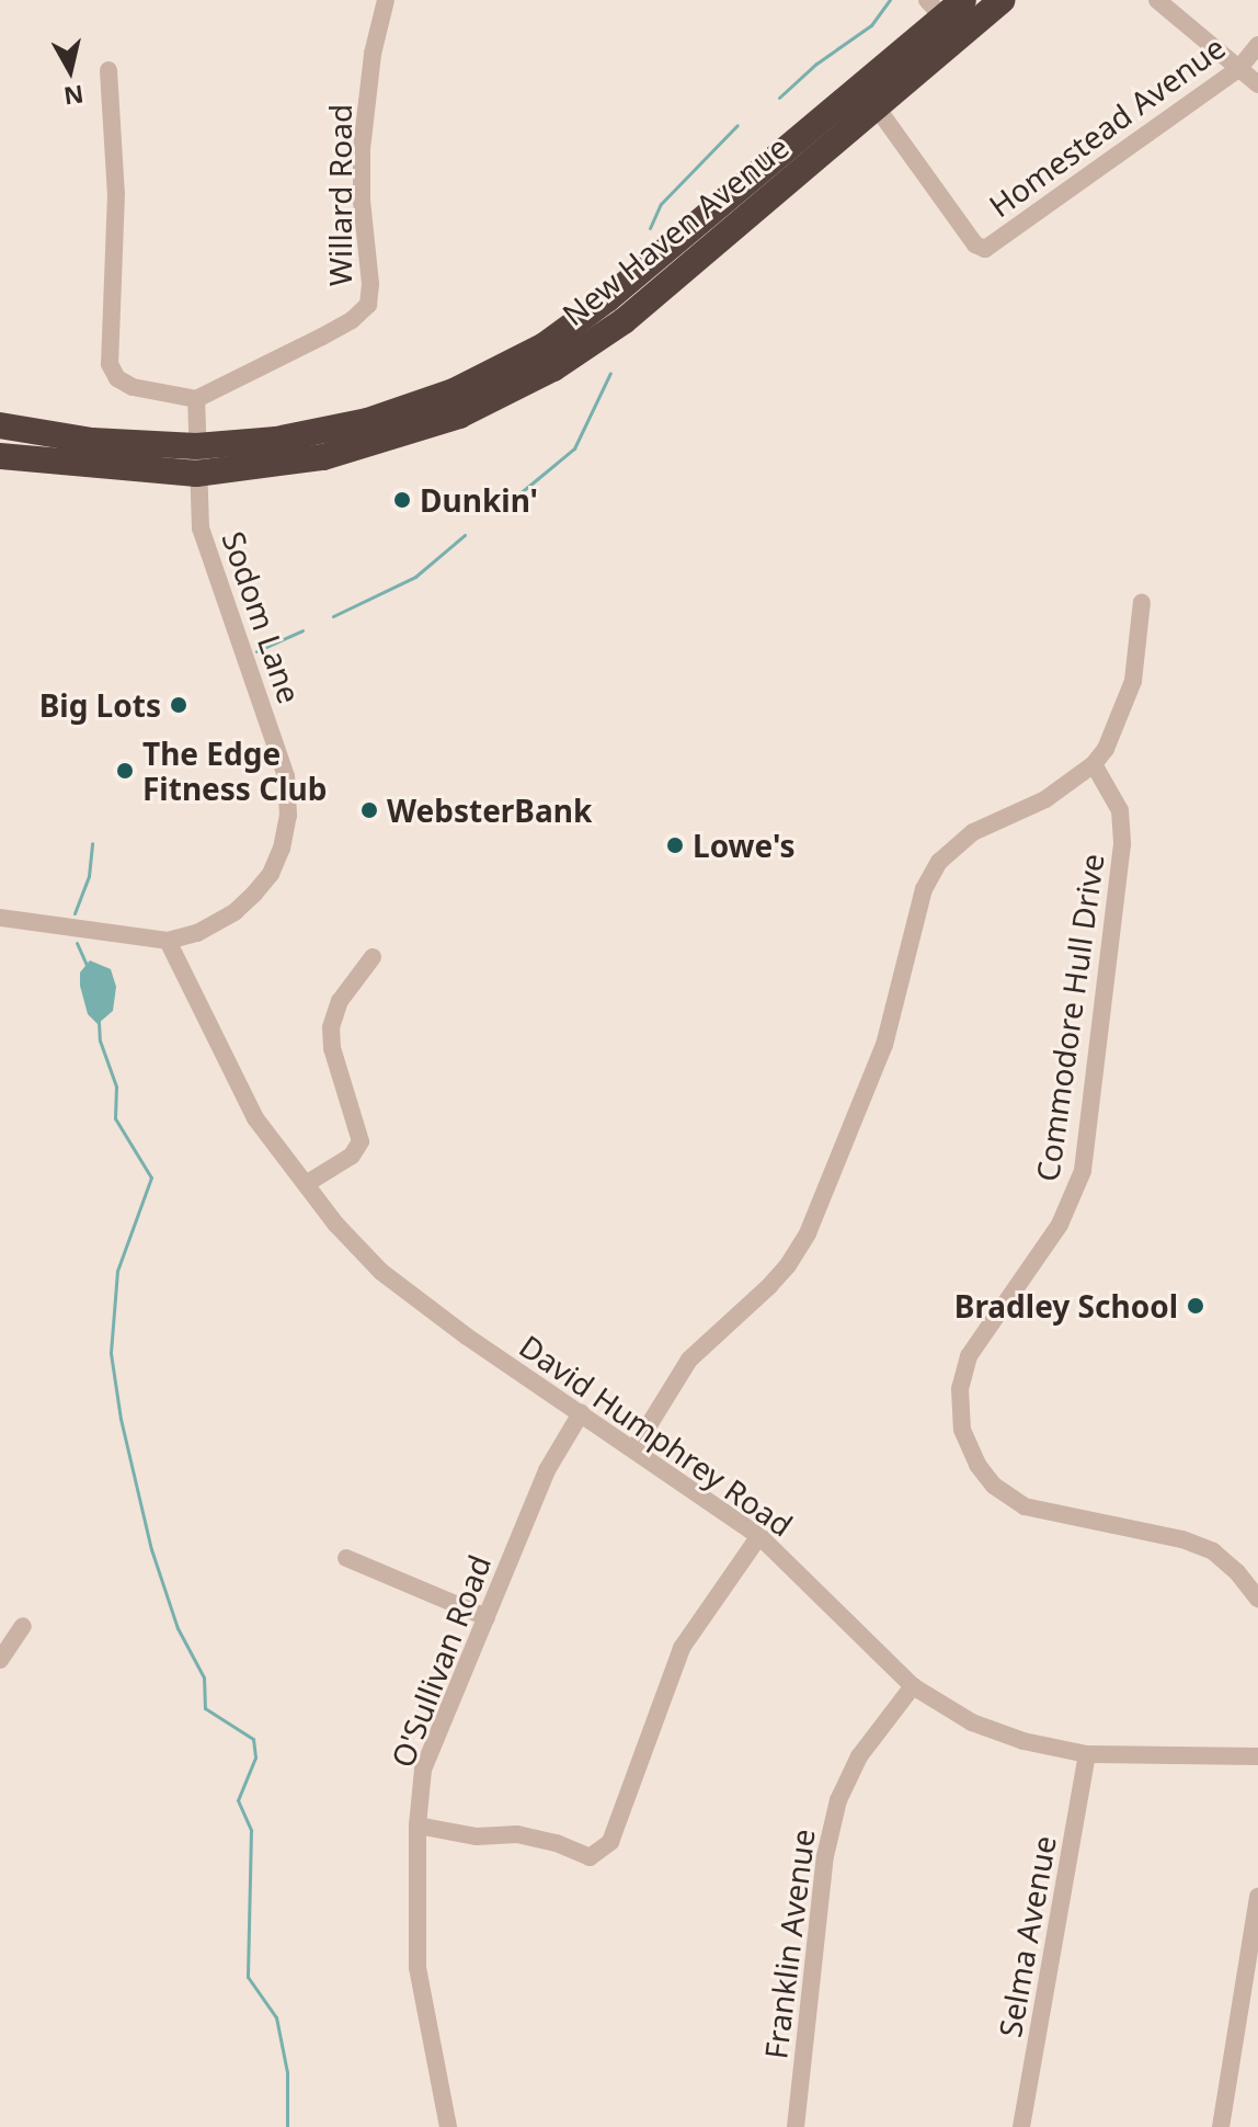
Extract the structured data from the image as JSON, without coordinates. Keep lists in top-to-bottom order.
{
  "streets": {
    "highway": ["New Haven Avenue"],
    "street": [
      "Homestead Avenue",
      "Willard Road",
      "Sodom Lane",
      "Commodore Hull Drive",
      "David Humphrey Road",
      "O'Sullivan Road",
      "Selma Avenue",
      "Franklin Avenue"
    ]
  },
  "crossings": [
    ["Homestead Avenue", "New Haven Avenue"],
    ["New Haven Avenue", "Sodom Lane"],
    ["Sodom Lane", "David Humphrey Road"],
    ["David Humphrey Road", "O'Sullivan Road"],
    ["David Humphrey Road", "Selma Avenue"],
    ["David Humphrey Road", "Franklin Avenue"]
  ],
  "places": [
    "Dunkin'",
    "Big Lots",
    "The Edge Fitness Club",
    "WebsterBank",
    "Lowe's",
    "Bradley School"
  ],
  "north": "bottom"
}
